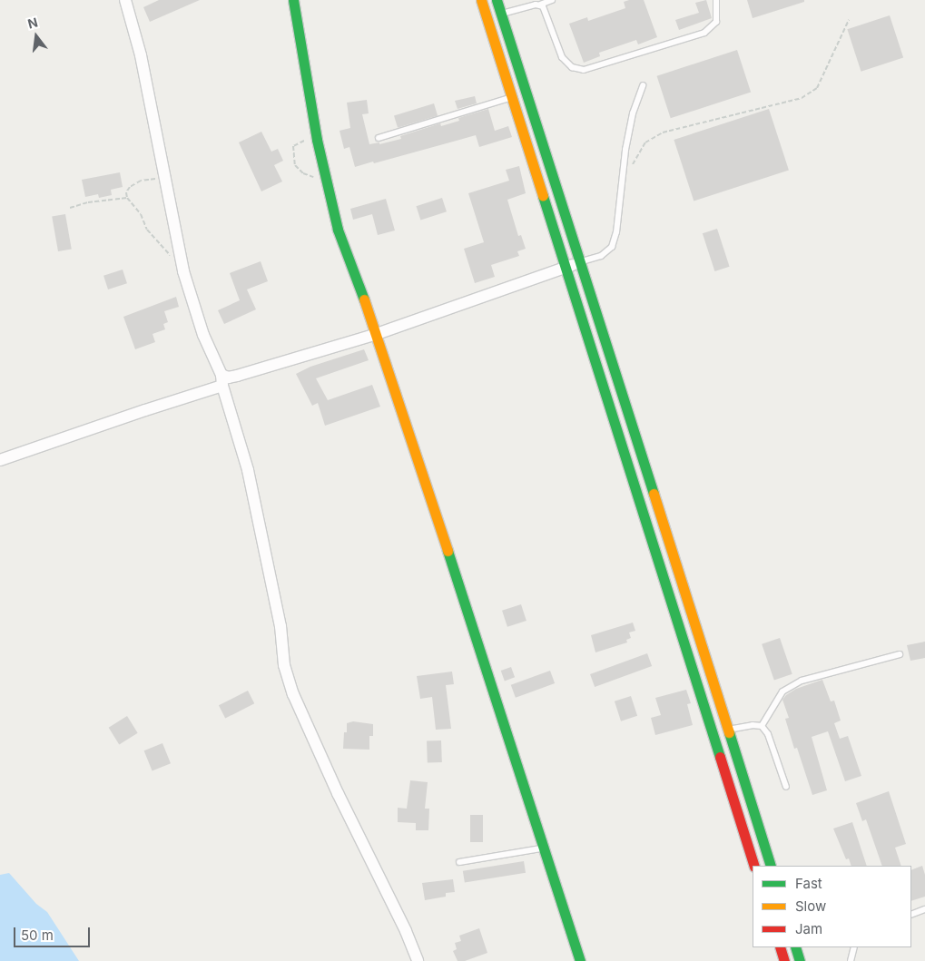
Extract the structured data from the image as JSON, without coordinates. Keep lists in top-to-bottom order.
{
  "legend": ["Fast", "Slow", "Jam"],
  "scale_bar": "50 m",
  "north": "top"
}
